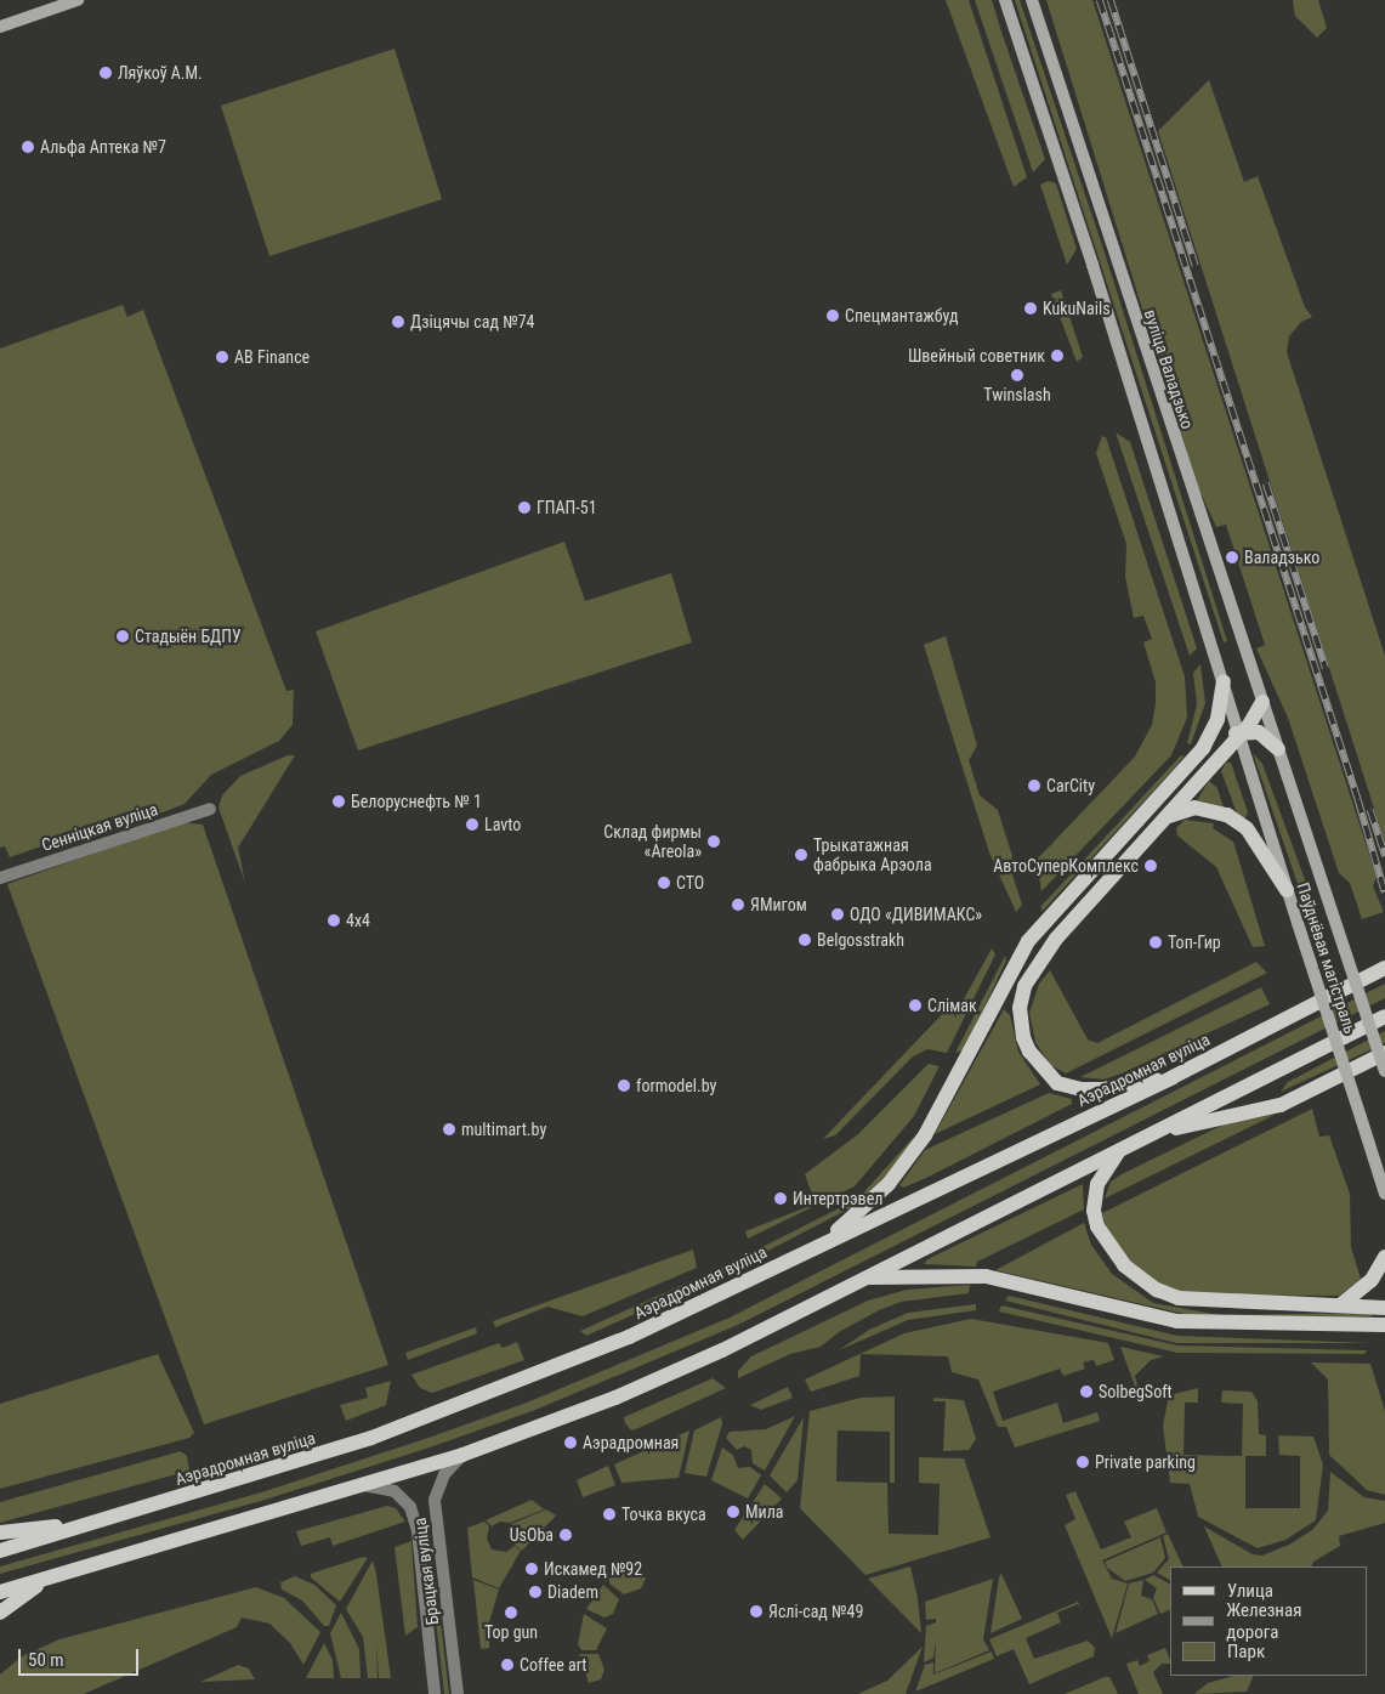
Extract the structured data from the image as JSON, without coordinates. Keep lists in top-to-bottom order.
{
  "streets": {
    "main road": ["вуліца Валадзько", "Паўднёвая магістраль", "Аэрадромная вуліца"],
    "street": ["Сенніцкая вуліца", "Брацкая вуліца"]
  },
  "crossings": [
    ["вуліца Валадзько", "Паўднёвая магістраль"]
  ],
  "places": [
    "Ляўкоў А.М.",
    "Альфа Аптека №7",
    "KukuNails",
    "Спецмантажбуд",
    "Дзіцячы сад №74",
    "Швейный советник",
    "AB Finance",
    "Twinslash",
    "ГПАП-51",
    "Валадзько",
    "Стадыён БДПУ",
    "CarCity",
    "Белоруснефть № 1",
    "Lavto",
    "Склад фирмы «Areola»",
    "Трыкатажная фабрыка Арэола",
    "АвтоСуперКомплекс",
    "СТО",
    "ЯМигом",
    "ОДО «ДИВИМАКС»",
    "4x4",
    "Belgosstrakh",
    "Топ-Гир",
    "Слімак",
    "formodel.by",
    "multimart.by",
    "Интертрэвел",
    "SolbegSoft",
    "Аэрадромная",
    "Private parking",
    "Мила",
    "Точка вкуса",
    "UsOba",
    "Искамед №92",
    "Diadem",
    "Яслі-сад №49",
    "Top gun",
    "Coffee art"
  ],
  "legend": ["Улица", "Железная дорога", "Парк"],
  "scale_bar": "50 m"
}
